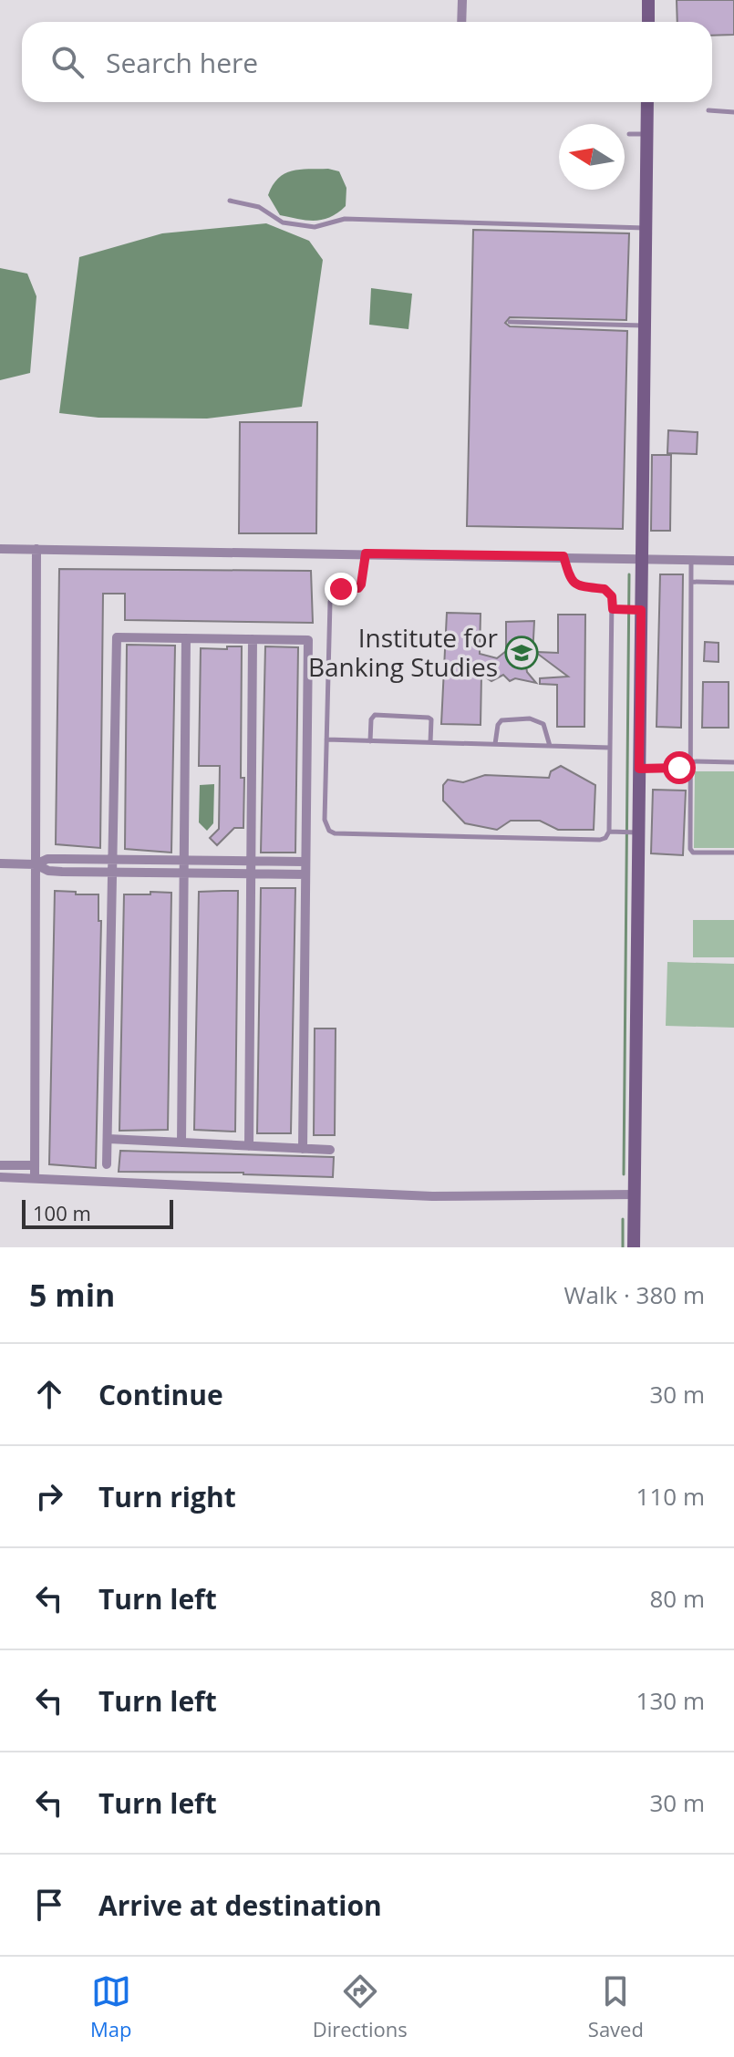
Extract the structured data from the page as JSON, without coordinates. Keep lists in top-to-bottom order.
{
  "places": {
    "school or university": ["Institute for Banking Studies"]
  },
  "scale_bar": "100 m",
  "north": "left",
  "page": {
    "search": "Search here",
    "scale": "100 m",
    "heading": ["5 min", "Walk · 380 m"],
    "list": [
      ["Continue", "30 m"],
      ["Turn right", "110 m"],
      ["Turn left", "80 m"],
      ["Turn left", "130 m"],
      ["Turn left", "30 m"],
      "Arrive at destination"
    ],
    "nav": ["Map", "Directions", "Saved"]
  }
}
